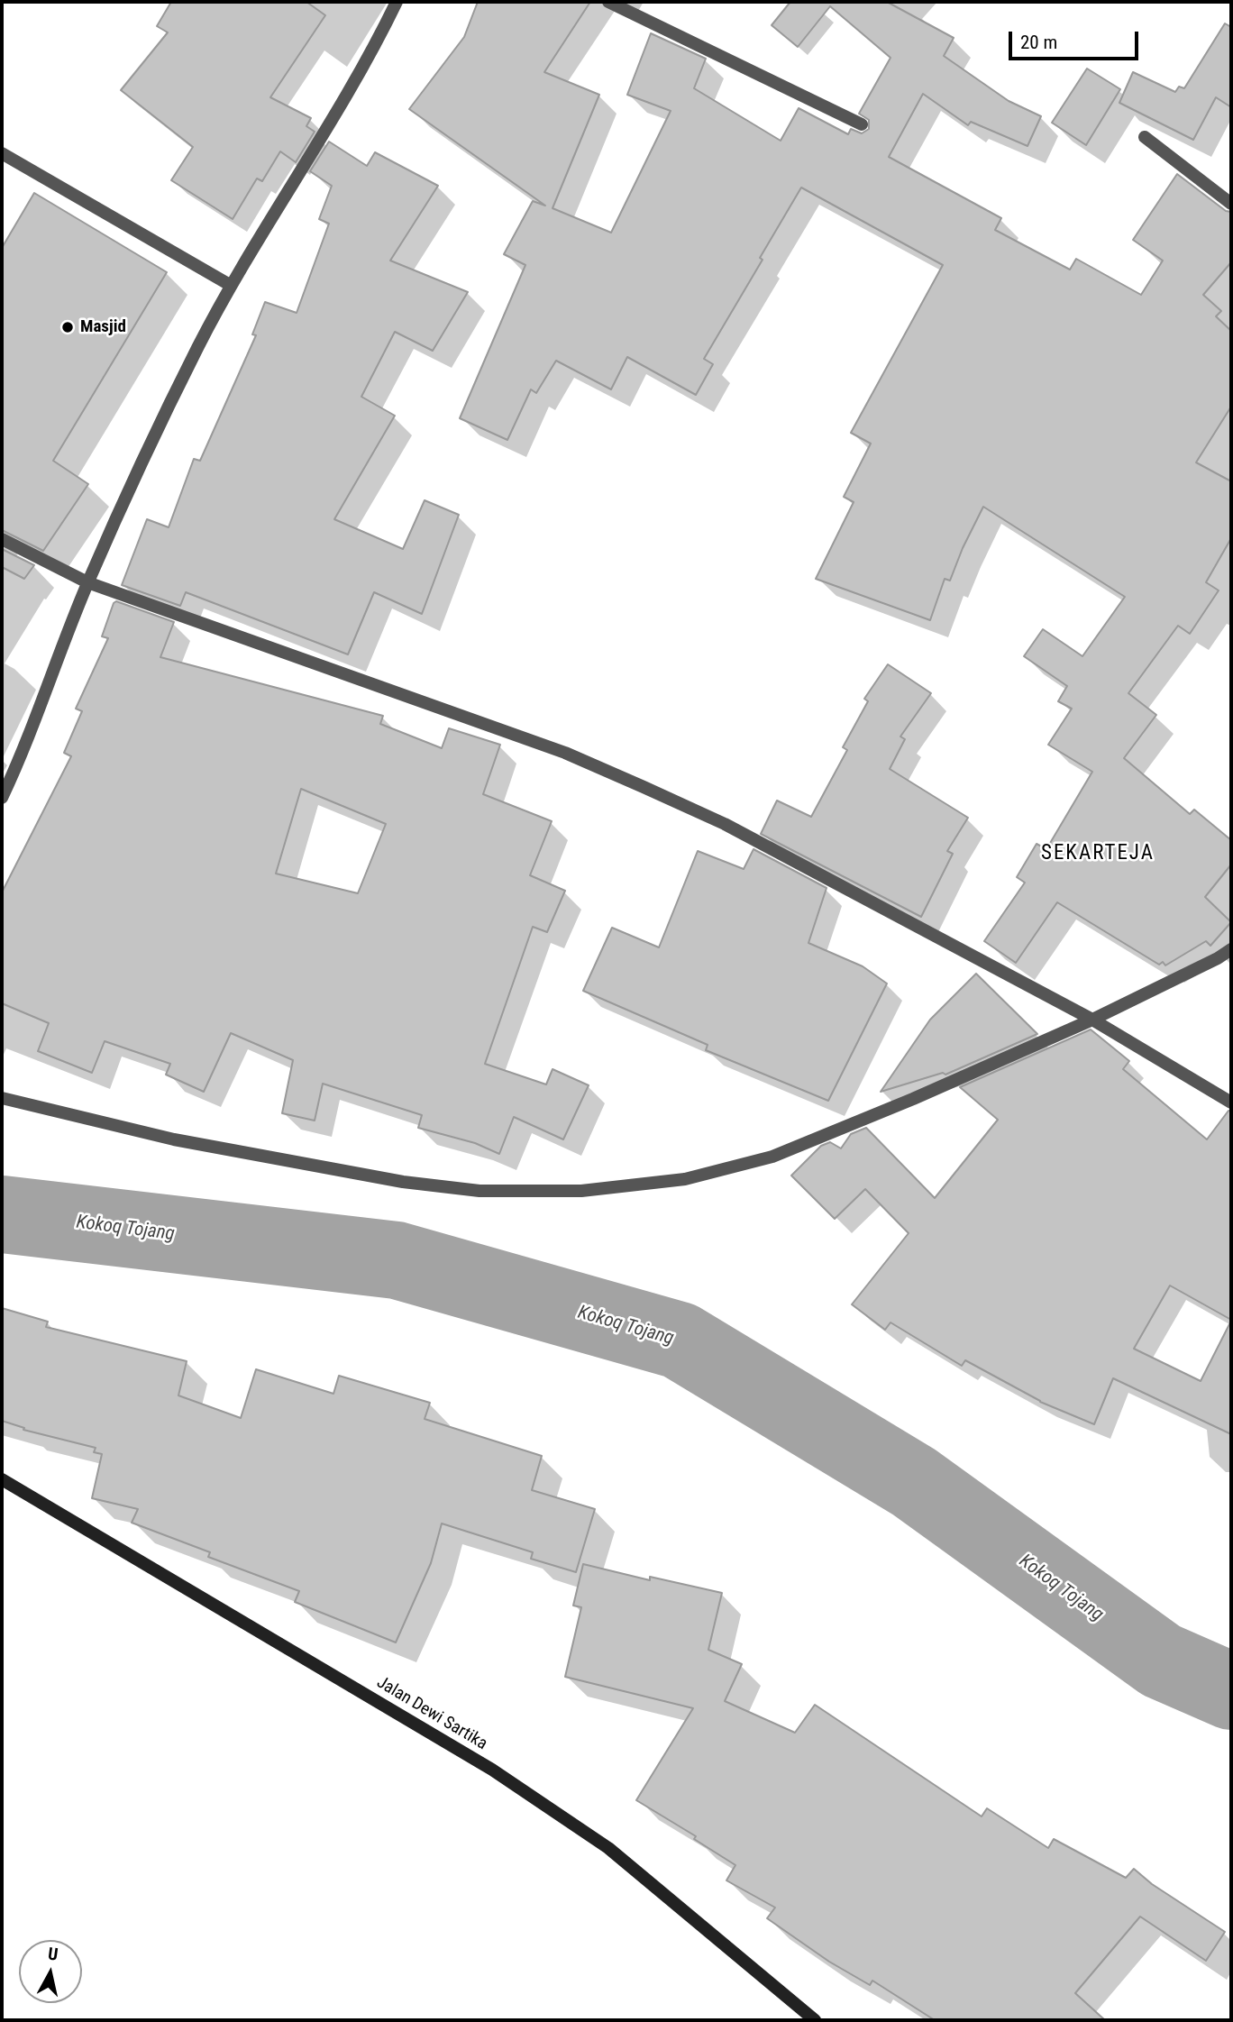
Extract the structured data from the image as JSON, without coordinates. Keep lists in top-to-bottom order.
{
  "streets": {
    "street": ["Jalan Dewi Sartika"]
  },
  "districts": ["SEKARTEJA"],
  "water": ["Kokoq Tojang"],
  "places": ["Masjid"],
  "scale_bar": "20 m",
  "north": "top"
}
